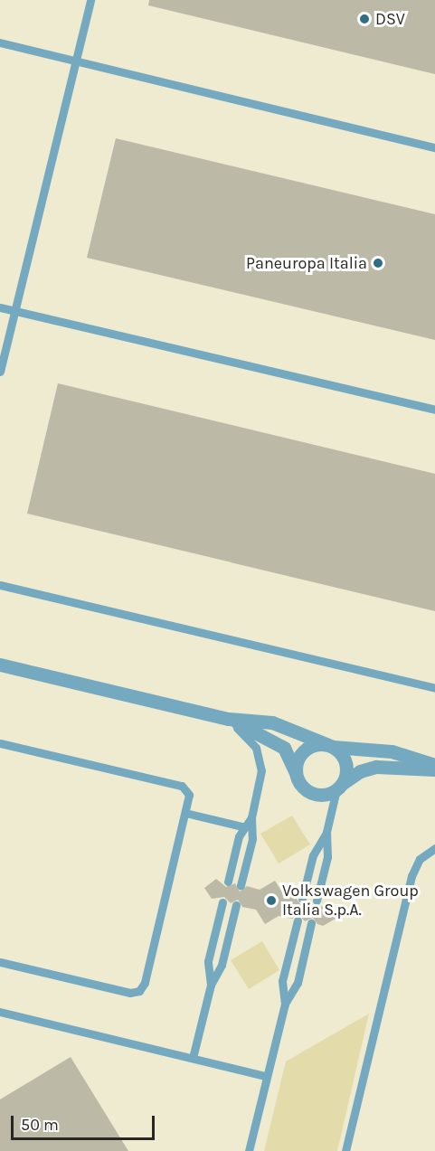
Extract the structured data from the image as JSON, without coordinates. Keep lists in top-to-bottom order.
{
  "places": ["DSV", "Paneuropa Italia", "Volkswagen Group Italia S.p.A."],
  "scale_bar": "50 m"
}
